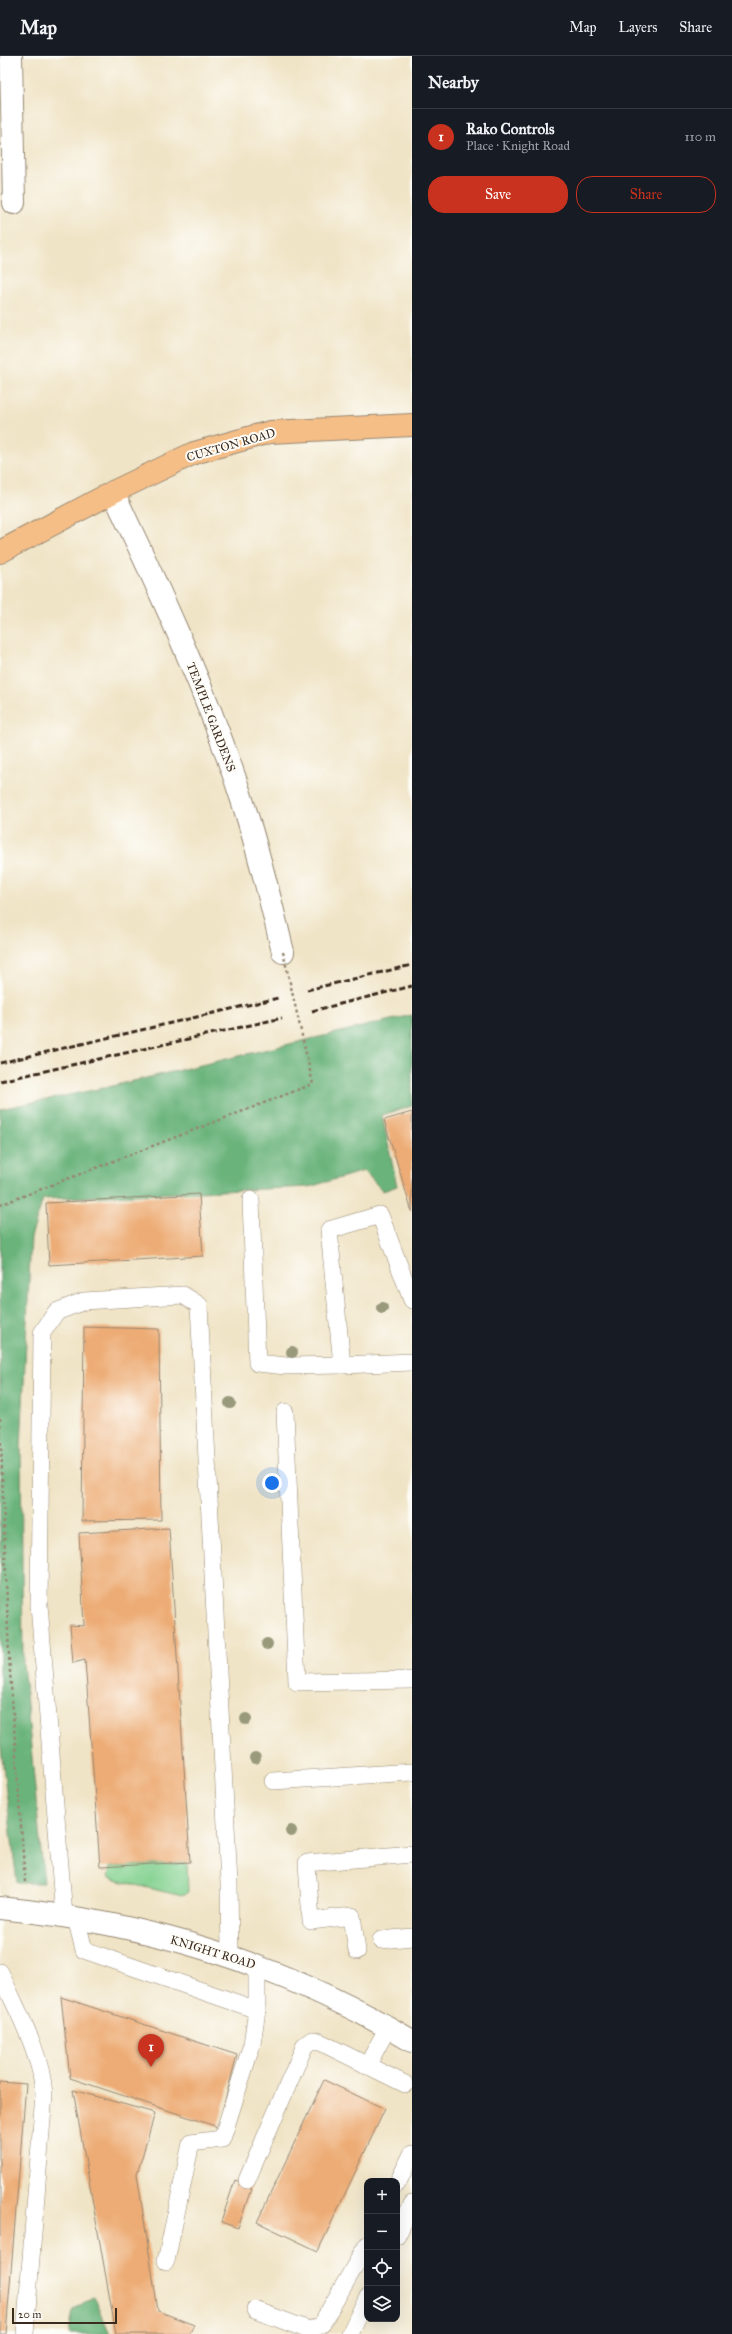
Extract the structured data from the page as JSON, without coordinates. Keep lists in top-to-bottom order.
{
  "streets": {
    "main road": ["CUXTON ROAD"],
    "street": ["TEMPLE GARDENS", "KNIGHT ROAD"]
  },
  "crossings": [
    ["CUXTON ROAD", "TEMPLE GARDENS"]
  ],
  "scale_bar": "20 m",
  "page": {
    "header": "Map",
    "nav": ["Map", "Layers", "Share"],
    "heading": "Nearby",
    "list": [
      {
        "mark": "1",
        "name": "Rako Controls",
        "note": "Place · Knight Road",
        "value": "110 m"
      }
    ],
    "buttons": ["Save", "Share"],
    "pins": "1",
    "map_buttons": ["+", "−"],
    "scale": "20 m"
  }
}
